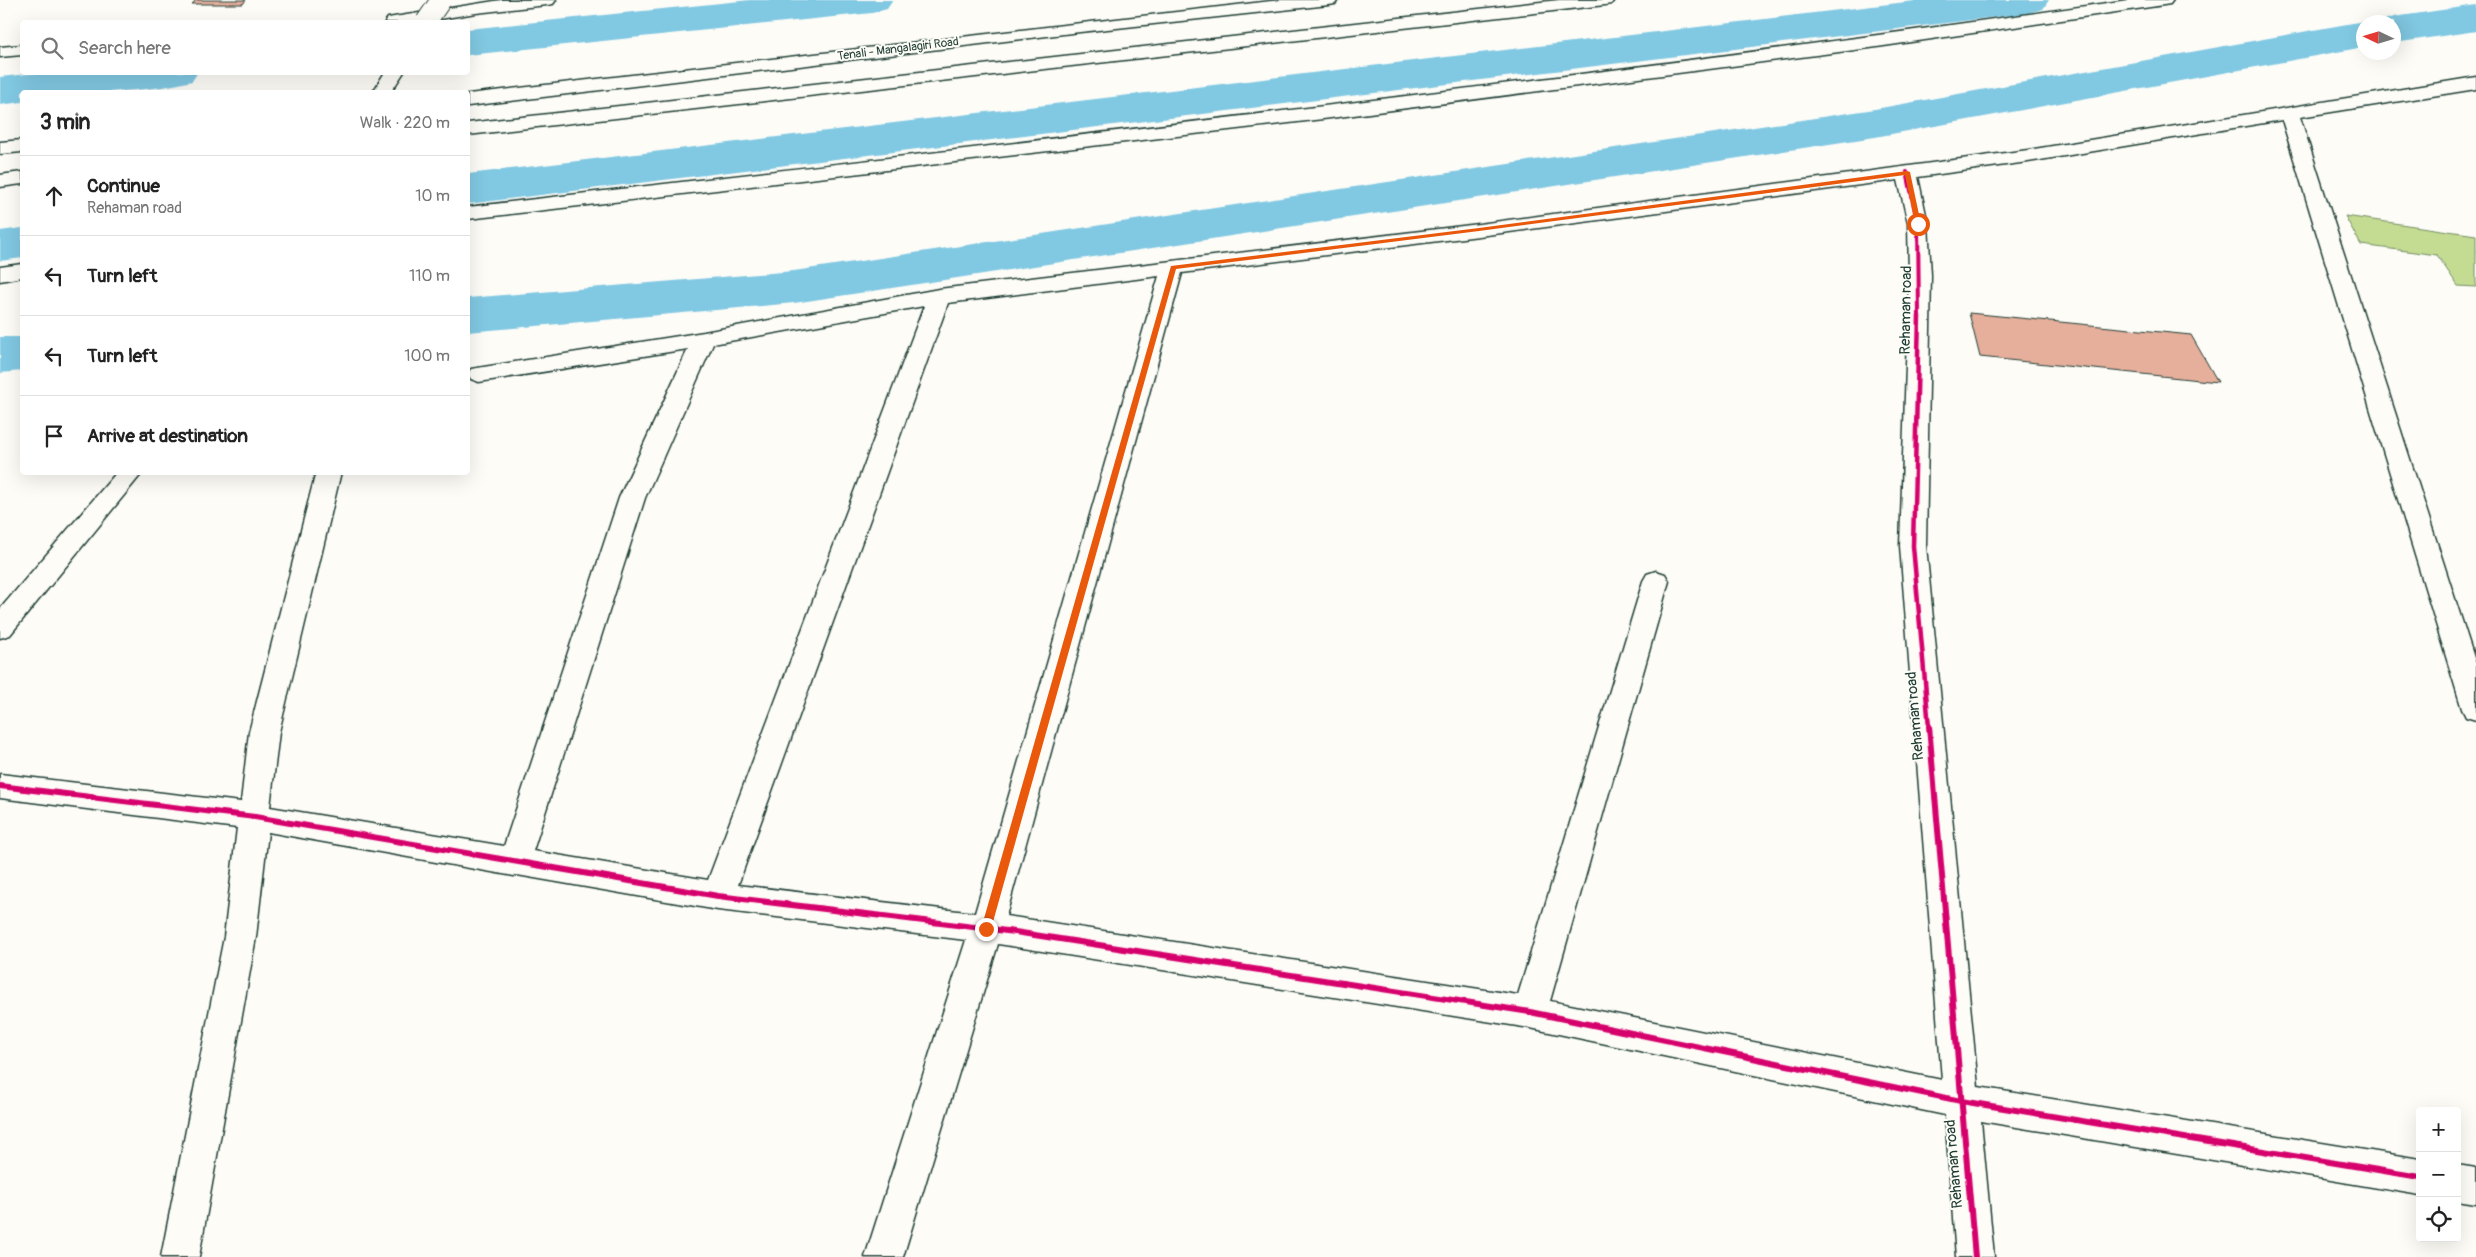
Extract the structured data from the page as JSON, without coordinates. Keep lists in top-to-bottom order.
{
  "streets": {
    "street": ["Tenali - Mangalagiri Road", "Rehaman road"]
  },
  "north": "left",
  "page": {
    "search": "Search here",
    "heading": ["3 min", "Walk · 220 m"],
    "list": [
      ["Continue", "Rehaman road", "10 m"],
      ["Turn left", "110 m"],
      ["Turn left", "100 m"],
      "Arrive at destination"
    ],
    "map_buttons": ["+", "−"]
  }
}
